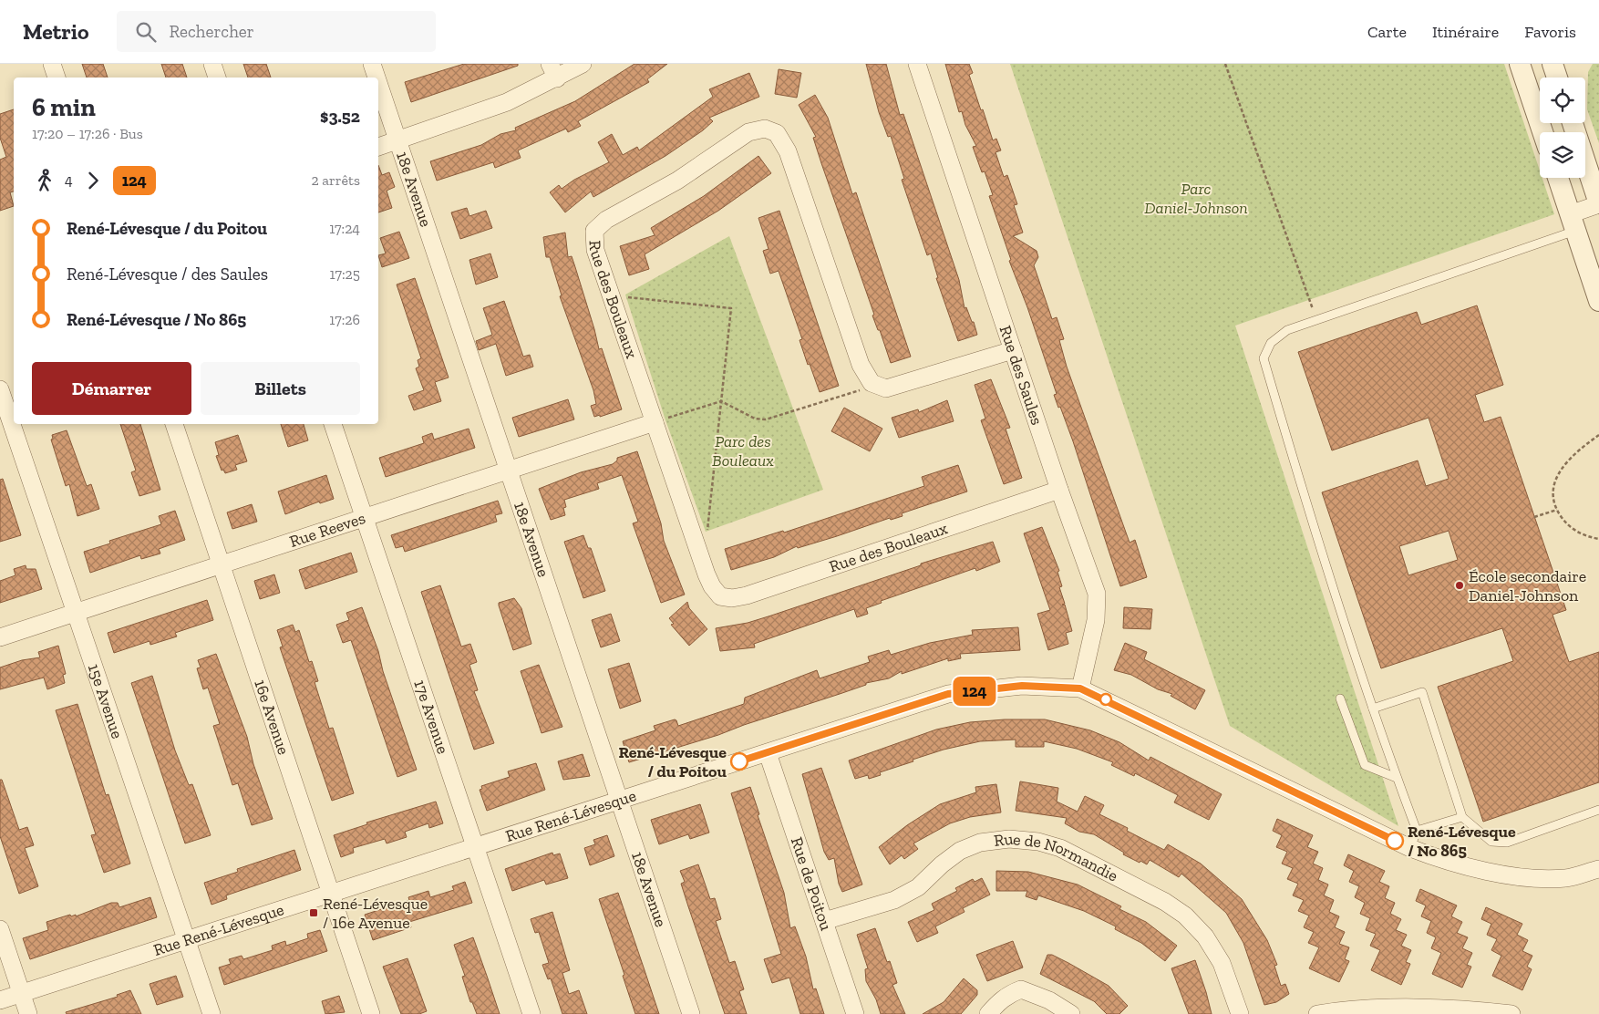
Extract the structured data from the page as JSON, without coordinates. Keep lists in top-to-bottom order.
{
  "streets": {
    "street": [
      "18e Avenue",
      "Rue des Bouleaux",
      "Rue des Saules",
      "Rue Reeves",
      "15e Avenue",
      "16e Avenue",
      "17e Avenue",
      "Rue René-Lévesque",
      "Rue de Normandie",
      "Rue de Poitou"
    ]
  },
  "crossings": [
    ["18e Avenue", "Rue Reeves"],
    ["18e Avenue", "Rue René-Lévesque"],
    ["Rue des Bouleaux", "Rue des Saules"],
    ["Rue des Bouleaux", "Rue Reeves"],
    ["Rue des Saules", "Rue René-Lévesque"],
    ["Rue Reeves", "15e Avenue"],
    ["Rue Reeves", "16e Avenue"],
    ["Rue Reeves", "17e Avenue"],
    ["15e Avenue", "Rue René-Lévesque"],
    ["16e Avenue", "Rue René-Lévesque"],
    ["17e Avenue", "Rue René-Lévesque"],
    ["Rue René-Lévesque", "Rue de Poitou"],
    ["Rue de Normandie", "Rue de Poitou"]
  ],
  "parks": ["Parc Daniel-Johnson", "Parc des Bouleaux"],
  "places": {
    "other": ["École secondaire Daniel-Johnson", "René-Lévesque / du Poitou", "René-Lévesque / No 865"],
    "transit": ["René-Lévesque / 16e Avenue"]
  },
  "lines": ["bus line 124"],
  "page": {
    "header": "Metrio",
    "search": "Rechercher",
    "nav": ["Carte", "Itinéraire", "Favoris"],
    "on_map": "124",
    "heading": ["6 min", "17:20 – 17:26 · Bus", "$3.52"],
    "legs": ["4", "124", "2 arrêts"],
    "list": [
      {
        "name": "René-Lévesque / du Poitou",
        "value": "17:24"
      },
      {
        "name": "René-Lévesque / des Saules",
        "value": "17:25"
      },
      {
        "name": "René-Lévesque / No 865",
        "value": "17:26"
      }
    ],
    "buttons": ["Démarrer", "Billets"]
  }
}
